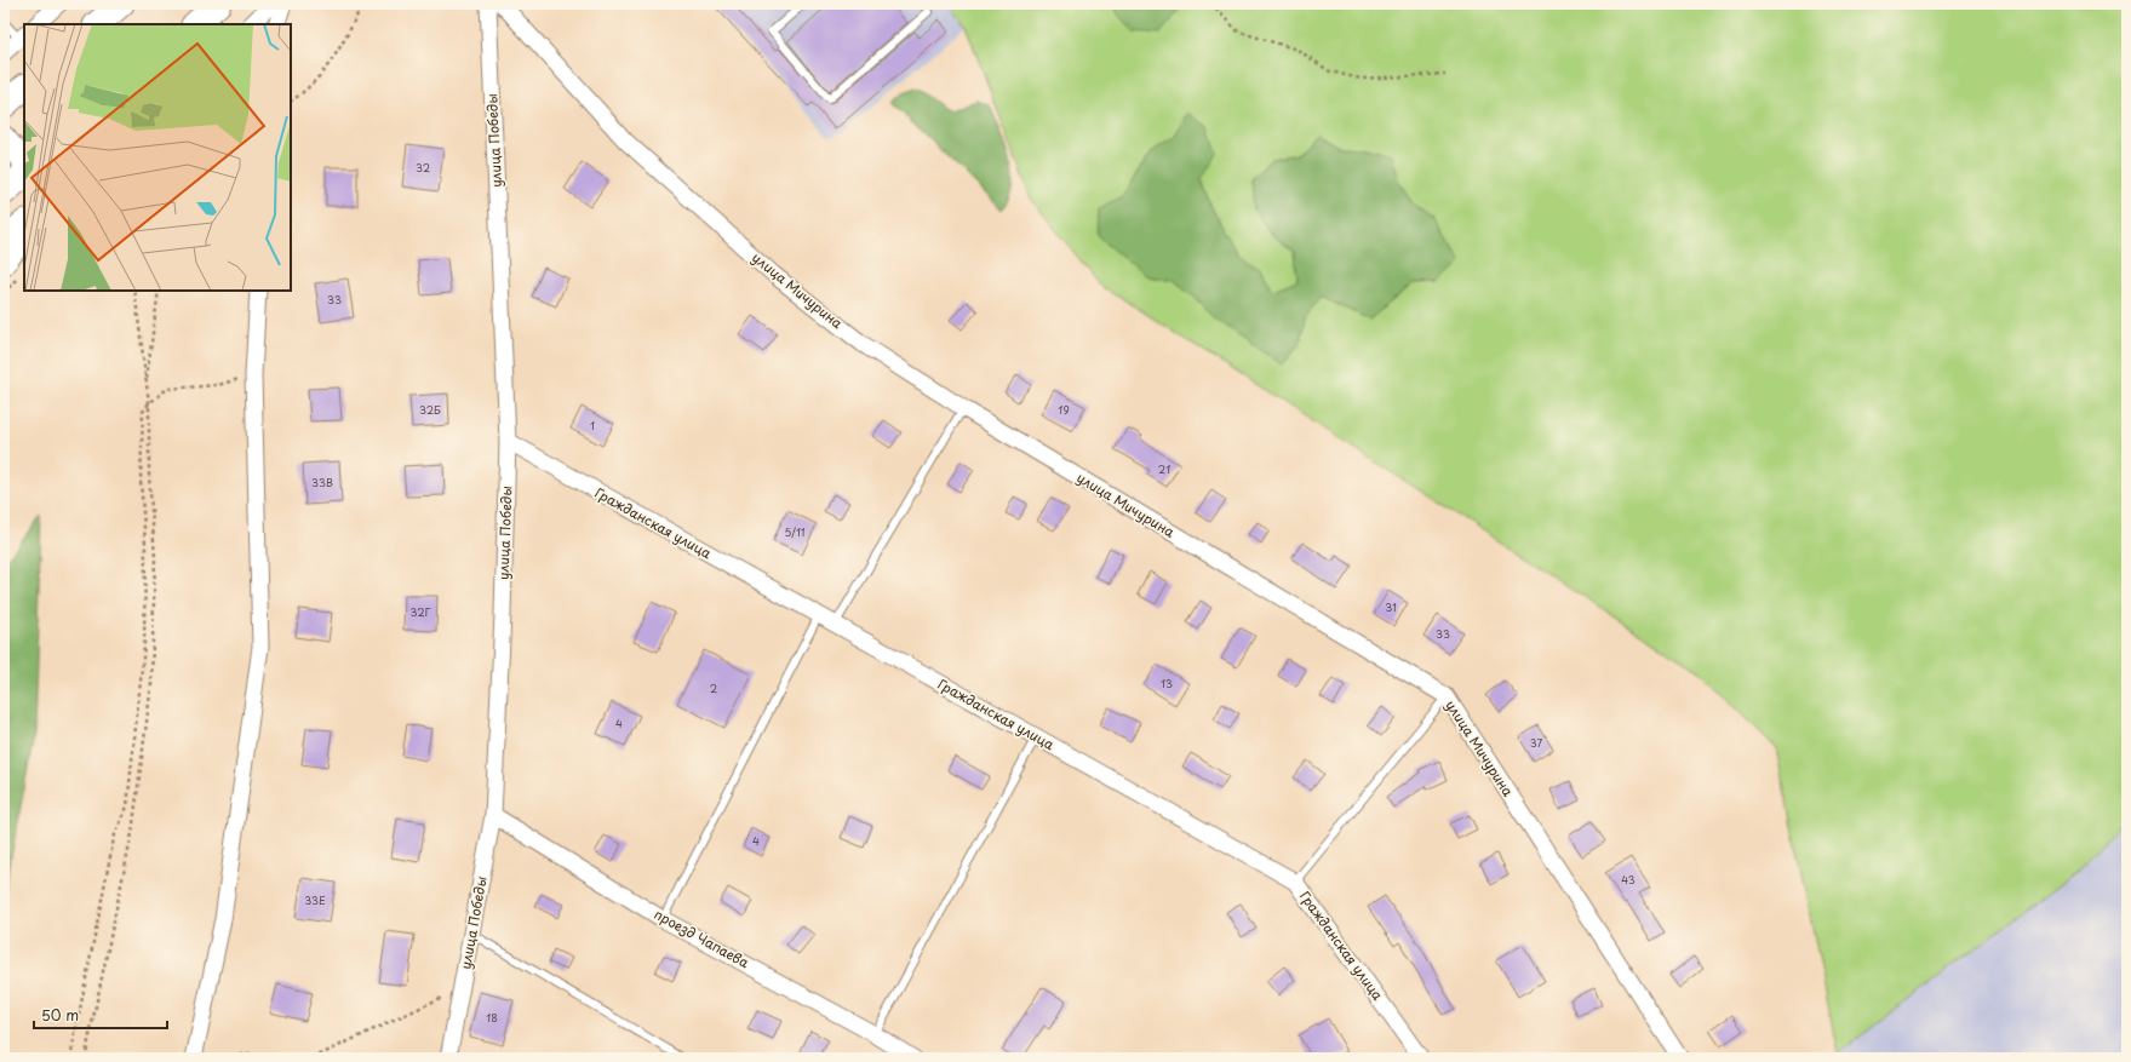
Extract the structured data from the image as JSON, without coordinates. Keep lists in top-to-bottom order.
{
  "streets": {
    "street": [
      "улица Победы",
      "улица Мичурина",
      "Гражданская улица",
      "проезд Чапаева"
    ]
  },
  "crossings": [
    ["улица Победы", "Гражданская улица"],
    ["улица Победы", "проезд Чапаева"]
  ],
  "house_numbers": [
    "32",
    "33",
    "32Б",
    "19",
    "1",
    "21",
    "33В",
    "5/11",
    "31",
    "32Г",
    "33",
    "13",
    "2",
    "4",
    "37",
    "4",
    "43",
    "33Е",
    "18"
  ],
  "scale_bar": "50 m"
}
